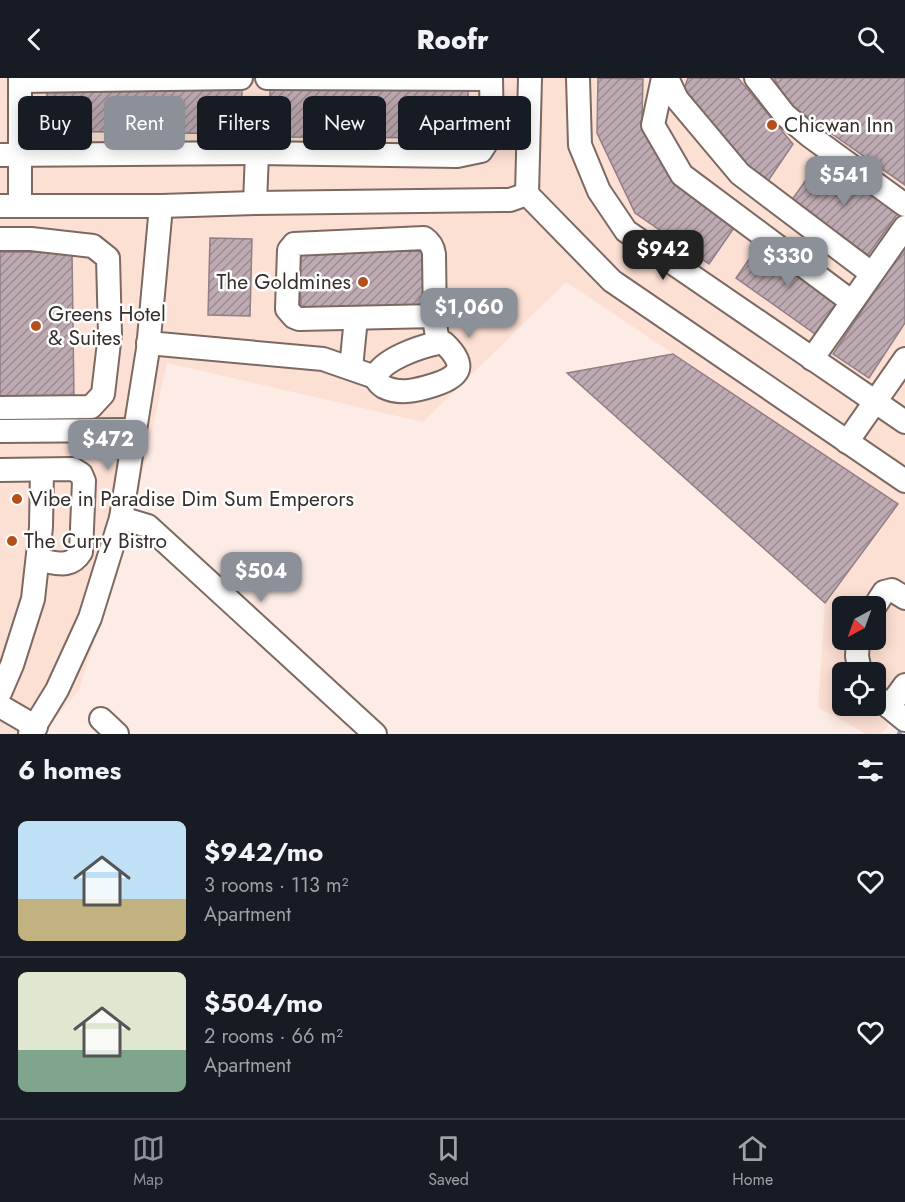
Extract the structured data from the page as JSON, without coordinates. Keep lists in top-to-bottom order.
{
  "places": [
    "Chicwan Inn",
    "The Goldmines",
    "Greens Hotel & Suites",
    "Vibe in Paradise Dim Sum Emperors",
    "The Curry Bistro"
  ],
  "north": "bottom left",
  "page": {
    "header": "Roofr",
    "chip": [
      "Buy",
      "Rent",
      "Filters",
      "New",
      "Apartment"
    ],
    "price": [
      "$541",
      "$942",
      "$330",
      "$1,060",
      "$472",
      "$504"
    ],
    "heading": "6 homes",
    "list": [
      {
        "name": "$942/mo",
        "note": "3 rooms · 113 m² · Apartment"
      },
      {
        "name": "$504/mo",
        "note": "2 rooms · 66 m² · Apartment"
      }
    ],
    "tabs": ["Map", "Saved", "Home"]
  }
}
